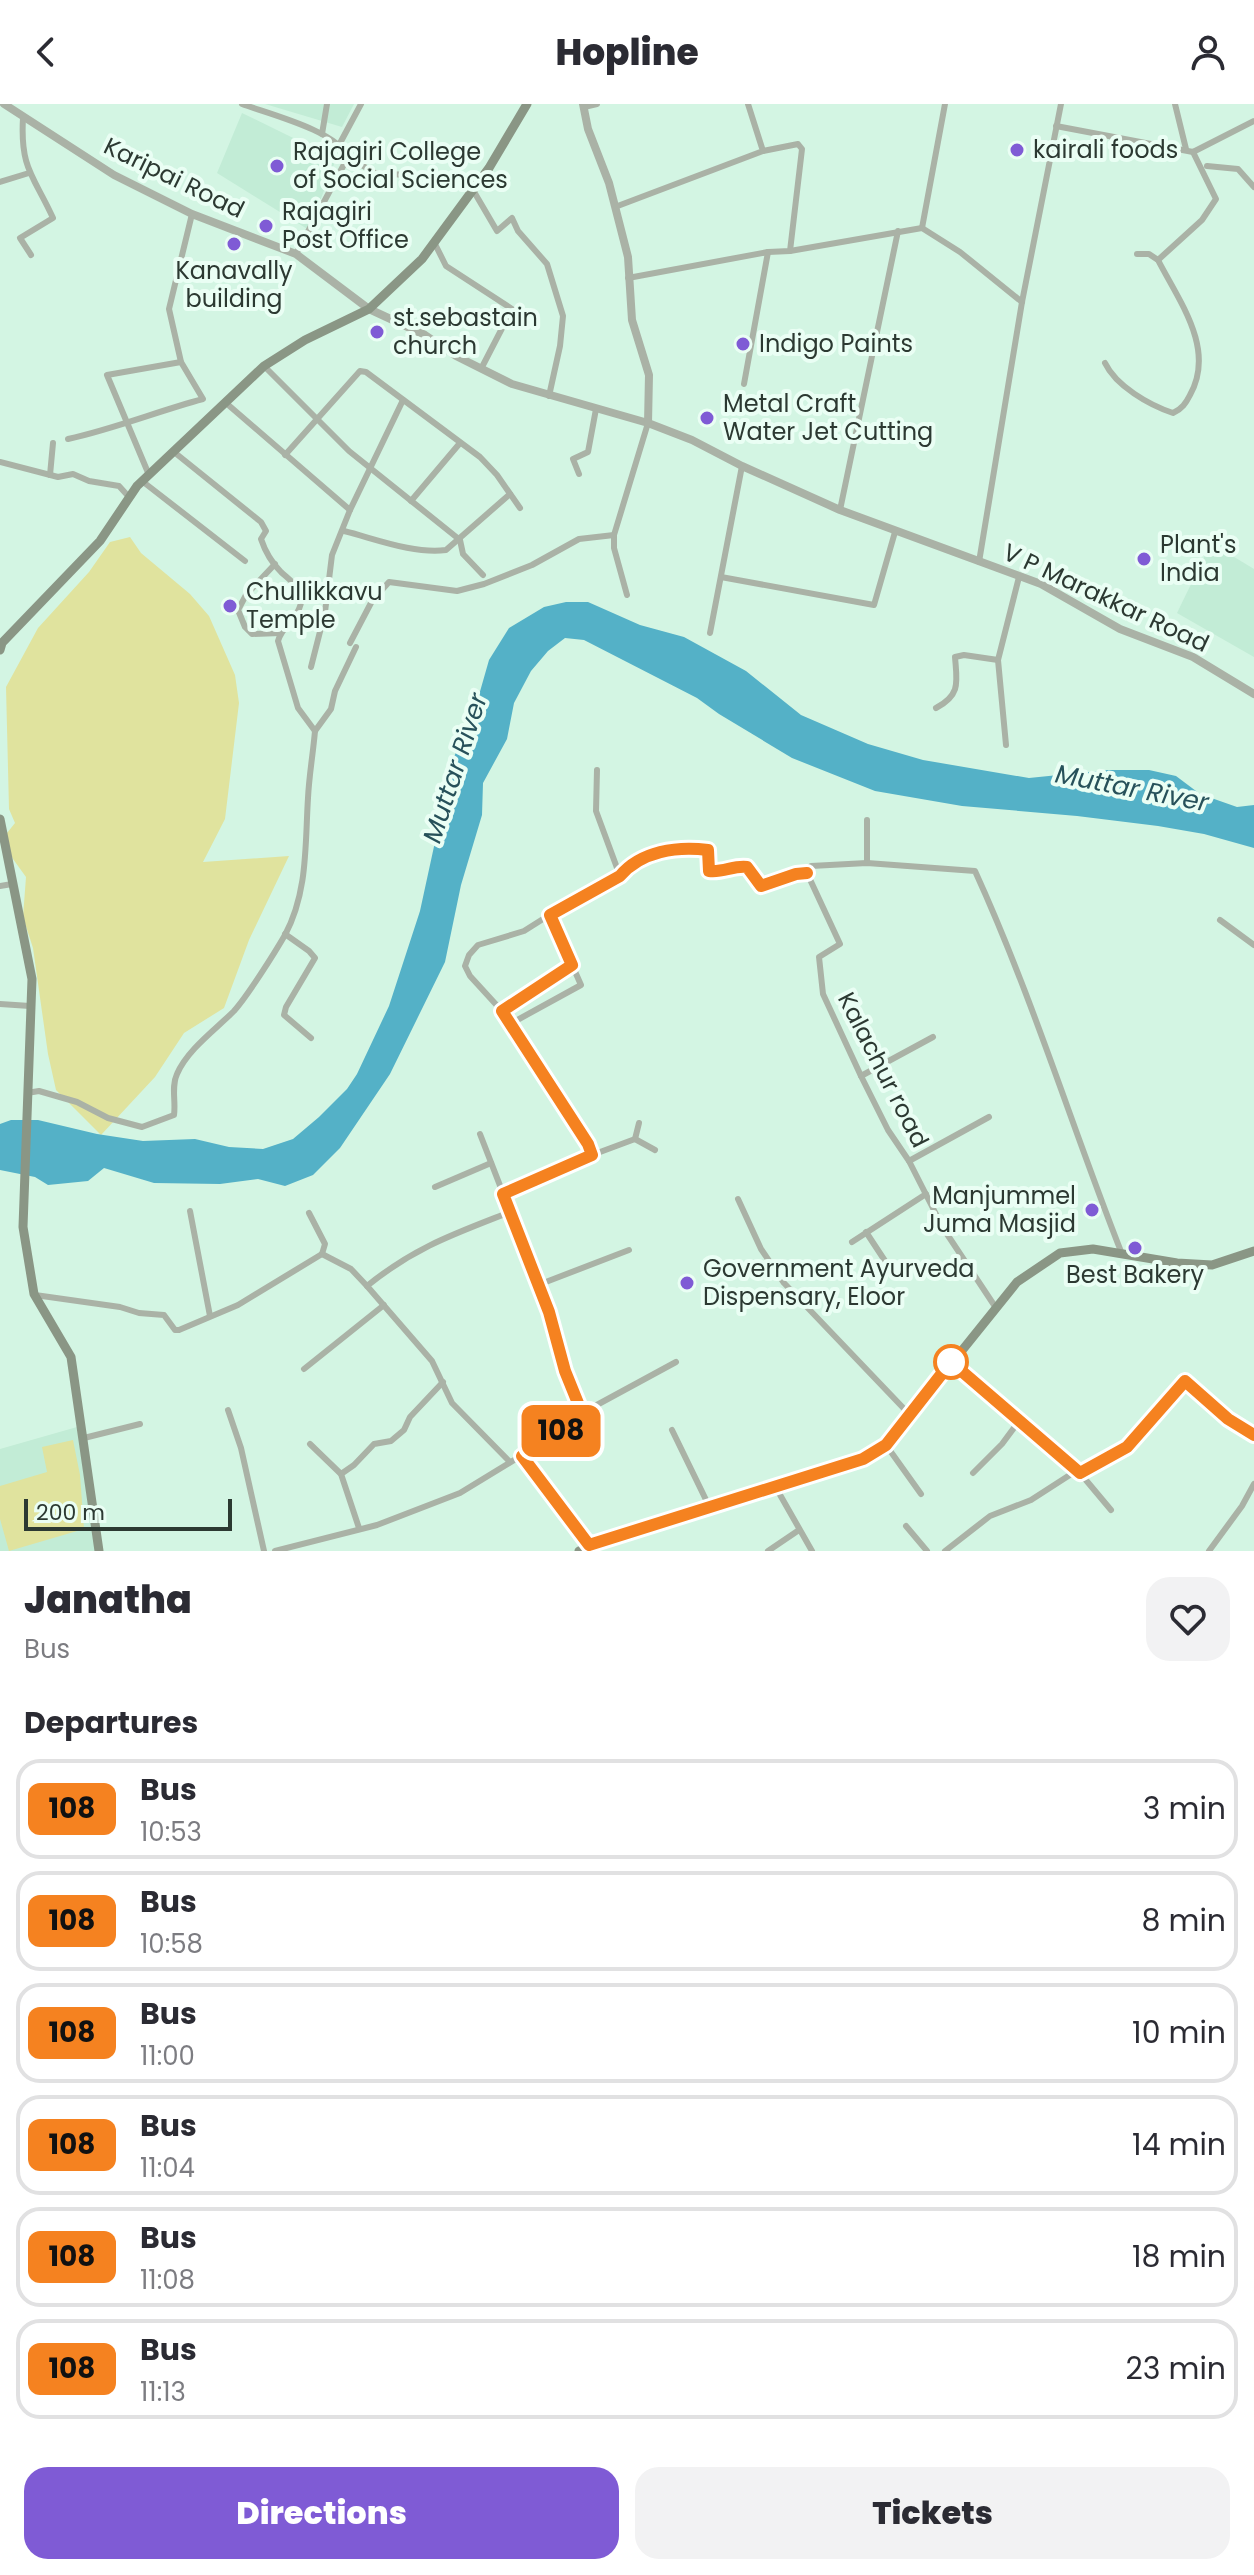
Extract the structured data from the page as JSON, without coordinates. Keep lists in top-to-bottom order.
{
  "streets": {
    "street": ["Karipai Road", "V P Marakkar Road", "Kalachur road"]
  },
  "crossings": [
    ["Karipai Road", "V P Marakkar Road"]
  ],
  "water": ["Muttar River"],
  "places": [
    "kairali foods",
    "Rajagiri College of Social Sciences",
    "Rajagiri Post Office",
    "Kanavally building",
    "st.sebastain church",
    "Indigo Paints",
    "Metal Craft Water Jet Cutting",
    "Plant's India",
    "Chullikkavu Temple",
    "Manjummel Juma Masjid",
    "Best Bakery",
    "Government Ayurveda Dispensary, Eloor"
  ],
  "lines": ["bus line 108"],
  "scale_bar": "200 m",
  "page": {
    "header": "Hopline",
    "on_map": "108",
    "scale": "200 m",
    "heading": [
      ["Janatha", "Bus"],
      "Departures"
    ],
    "list": [
      {
        "mark": "108",
        "name": "Bus",
        "note": "10:53",
        "value": "3 min"
      },
      {
        "mark": "108",
        "name": "Bus",
        "note": "10:58",
        "value": "8 min"
      },
      {
        "mark": "108",
        "name": "Bus",
        "note": "11:00",
        "value": "10 min"
      },
      {
        "mark": "108",
        "name": "Bus",
        "note": "11:04",
        "value": "14 min"
      },
      {
        "mark": "108",
        "name": "Bus",
        "note": "11:08",
        "value": "18 min"
      },
      {
        "mark": "108",
        "name": "Bus",
        "note": "11:13",
        "value": "23 min"
      }
    ],
    "buttons": ["Directions", "Tickets"]
  }
}
